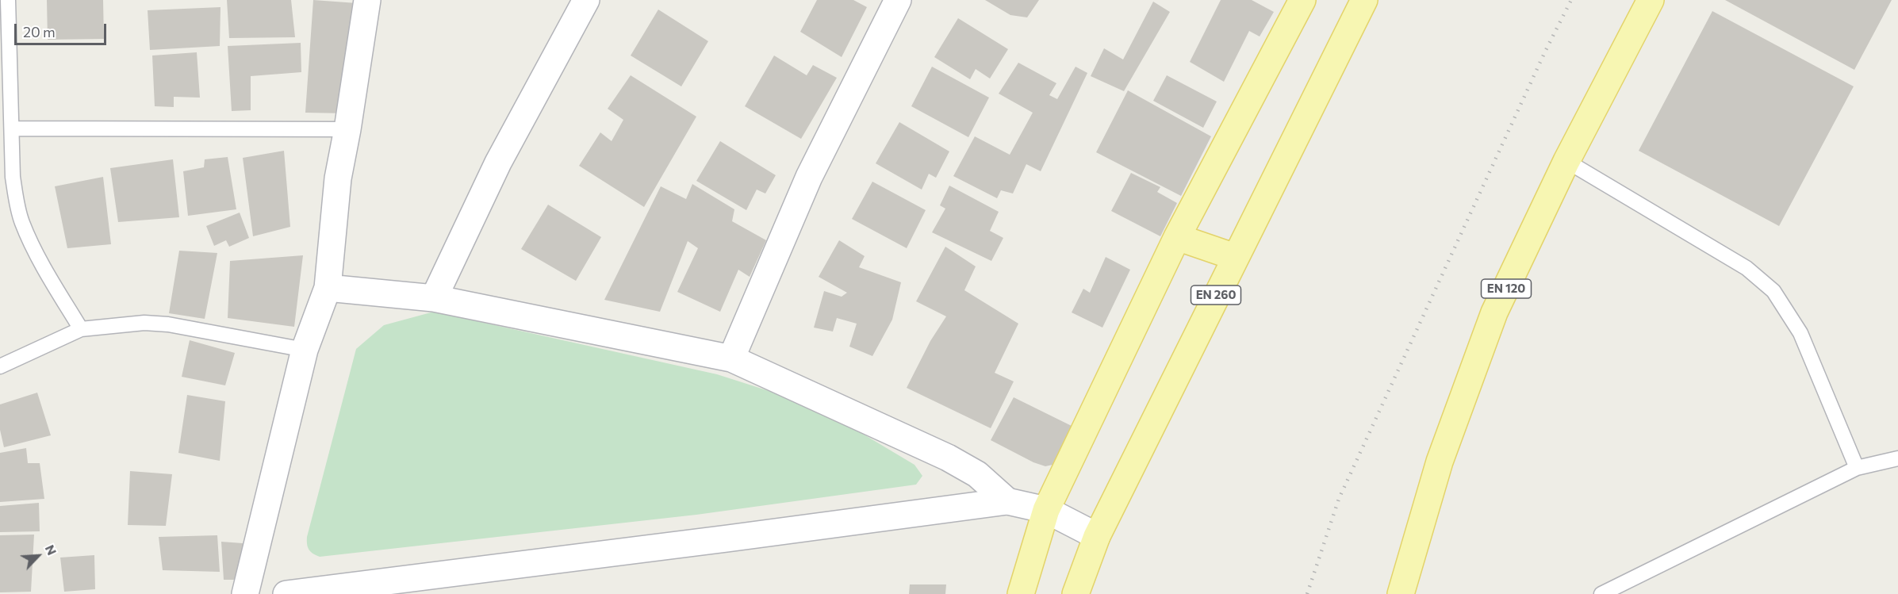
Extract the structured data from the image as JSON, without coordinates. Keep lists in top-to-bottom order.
{
  "streets": {
    "main road": ["EN 120", "EN 260"]
  },
  "scale_bar": "20 m",
  "north": "top right"
}
